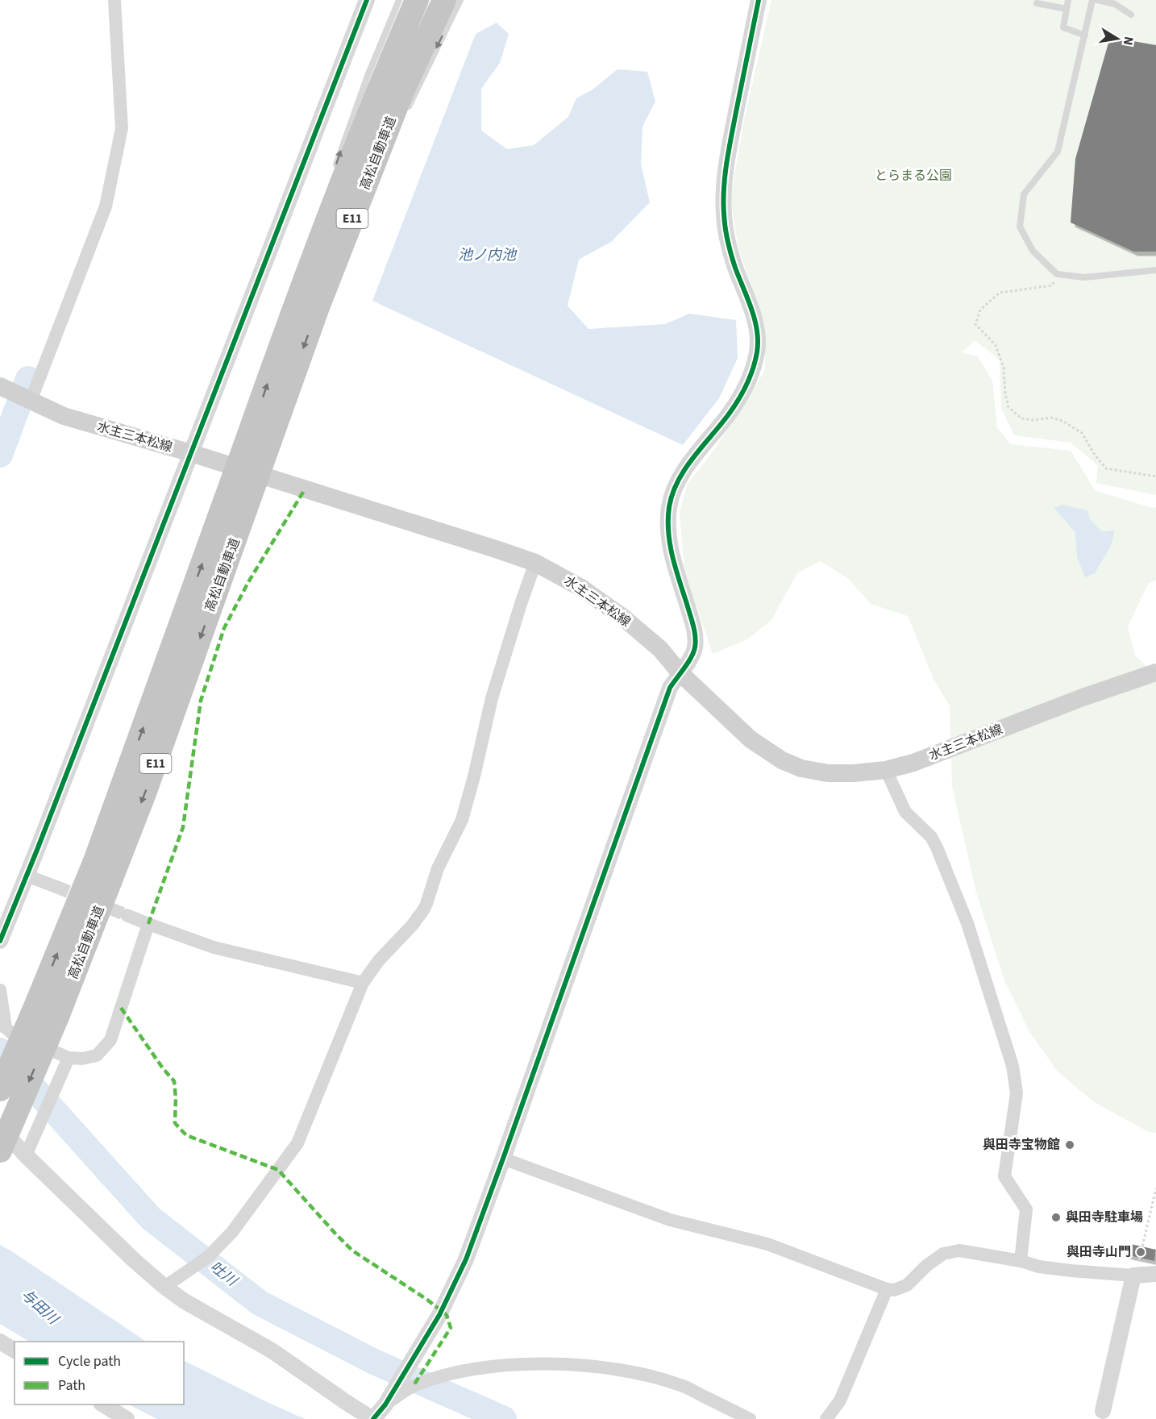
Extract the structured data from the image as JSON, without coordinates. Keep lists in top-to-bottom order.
{
  "streets": {
    "highway": ["高松自動車道", "E11"],
    "main road": ["水主三本松線"]
  },
  "water": ["池ノ内池", "吐川", "与田川"],
  "parks": ["とらまる公園"],
  "places": ["與田寺宝物館", "與田寺駐車場", "與田寺山門"],
  "legend": ["Cycle path", "Path"],
  "north": "right"
}
